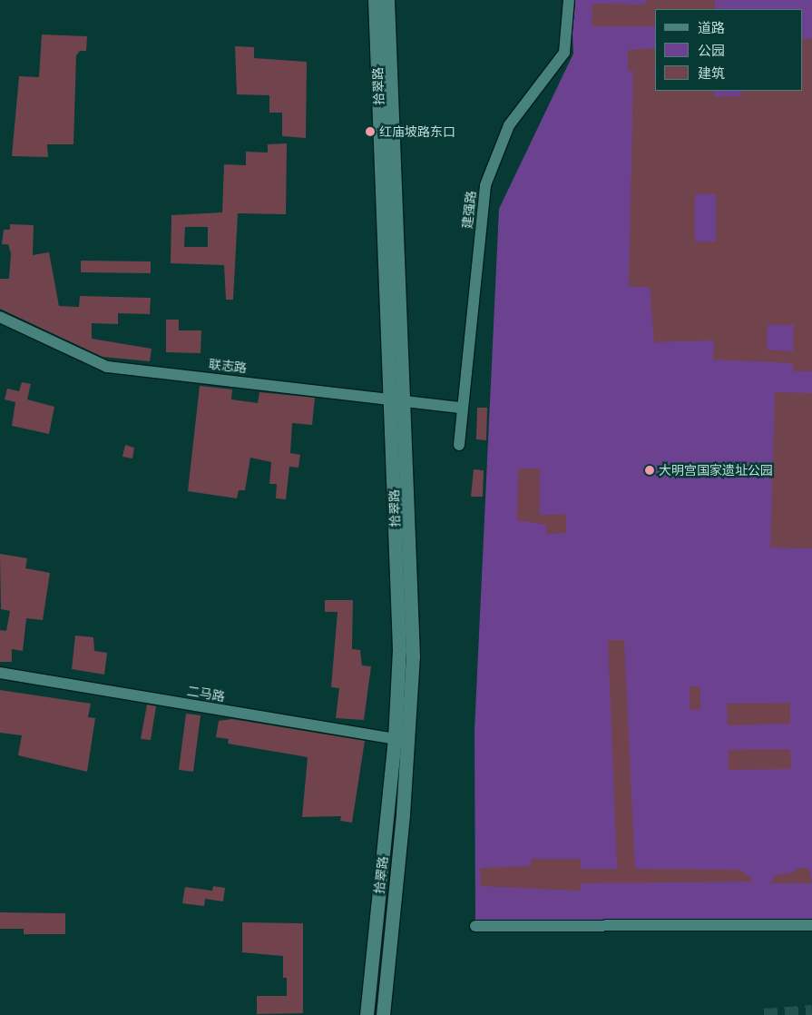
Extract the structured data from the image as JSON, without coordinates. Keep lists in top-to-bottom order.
{
  "streets": {
    "main road": ["拾翠路"],
    "street": ["建强路", "联志路", "二马路"]
  },
  "crossings": [
    ["拾翠路", "联志路"],
    ["拾翠路", "二马路"],
    ["建强路", "联志路"]
  ],
  "places": ["红庙坡路东口", "大明宫国家遗址公园"],
  "legend": ["道路", "公园", "建筑"]
}
